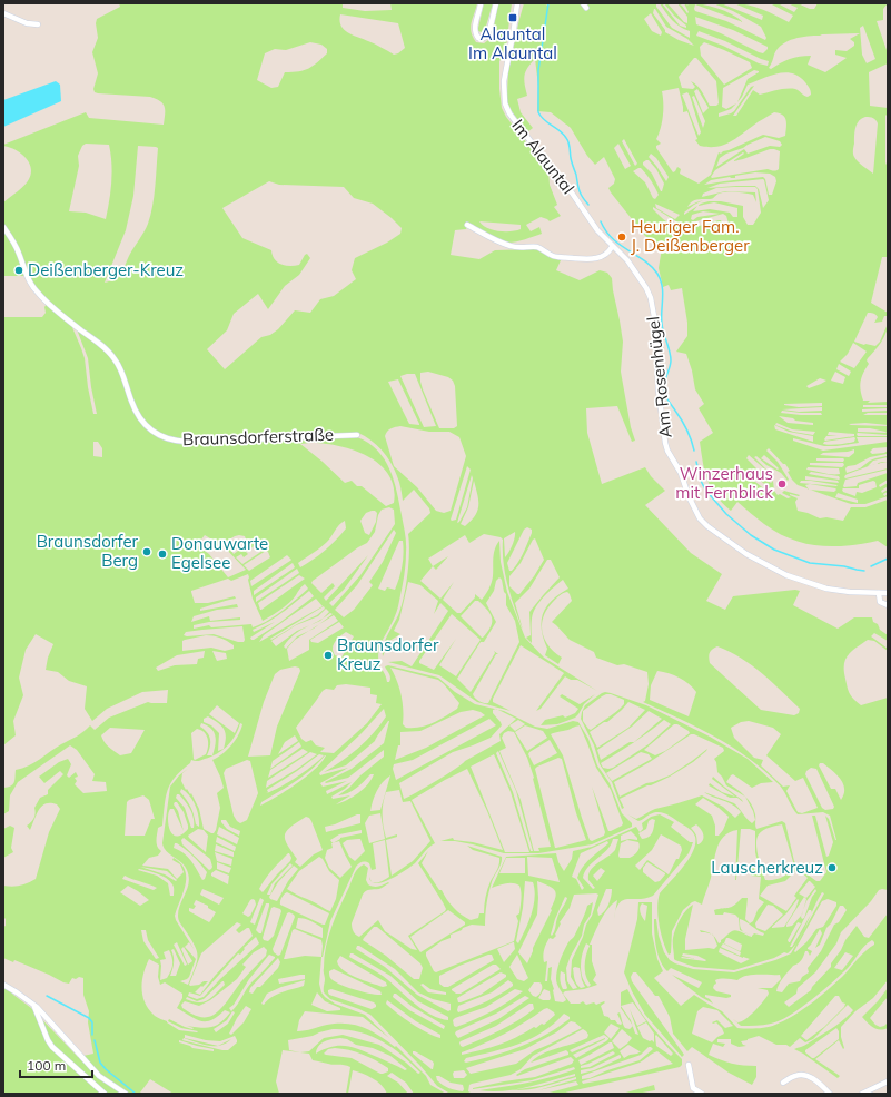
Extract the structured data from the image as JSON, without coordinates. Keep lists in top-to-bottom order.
{
  "streets": {
    "street": ["Im Alauntal", "Am Rosenhügel", "Braunsdorferstraße"]
  },
  "crossings": [
    ["Im Alauntal", "Am Rosenhügel"]
  ],
  "places": {
    "transit": ["Alauntal Im Alauntal"],
    "other": [
      "Heuriger Fam. J. Deißenberger",
      "Deißenberger-Kreuz",
      "Winzerhaus mit Fernblick",
      "Braunsdorfer Berg",
      "Donauwarte Egelsee",
      "Braunsdorfer Kreuz",
      "Lauscherkreuz"
    ]
  },
  "scale_bar": "100 m"
}
